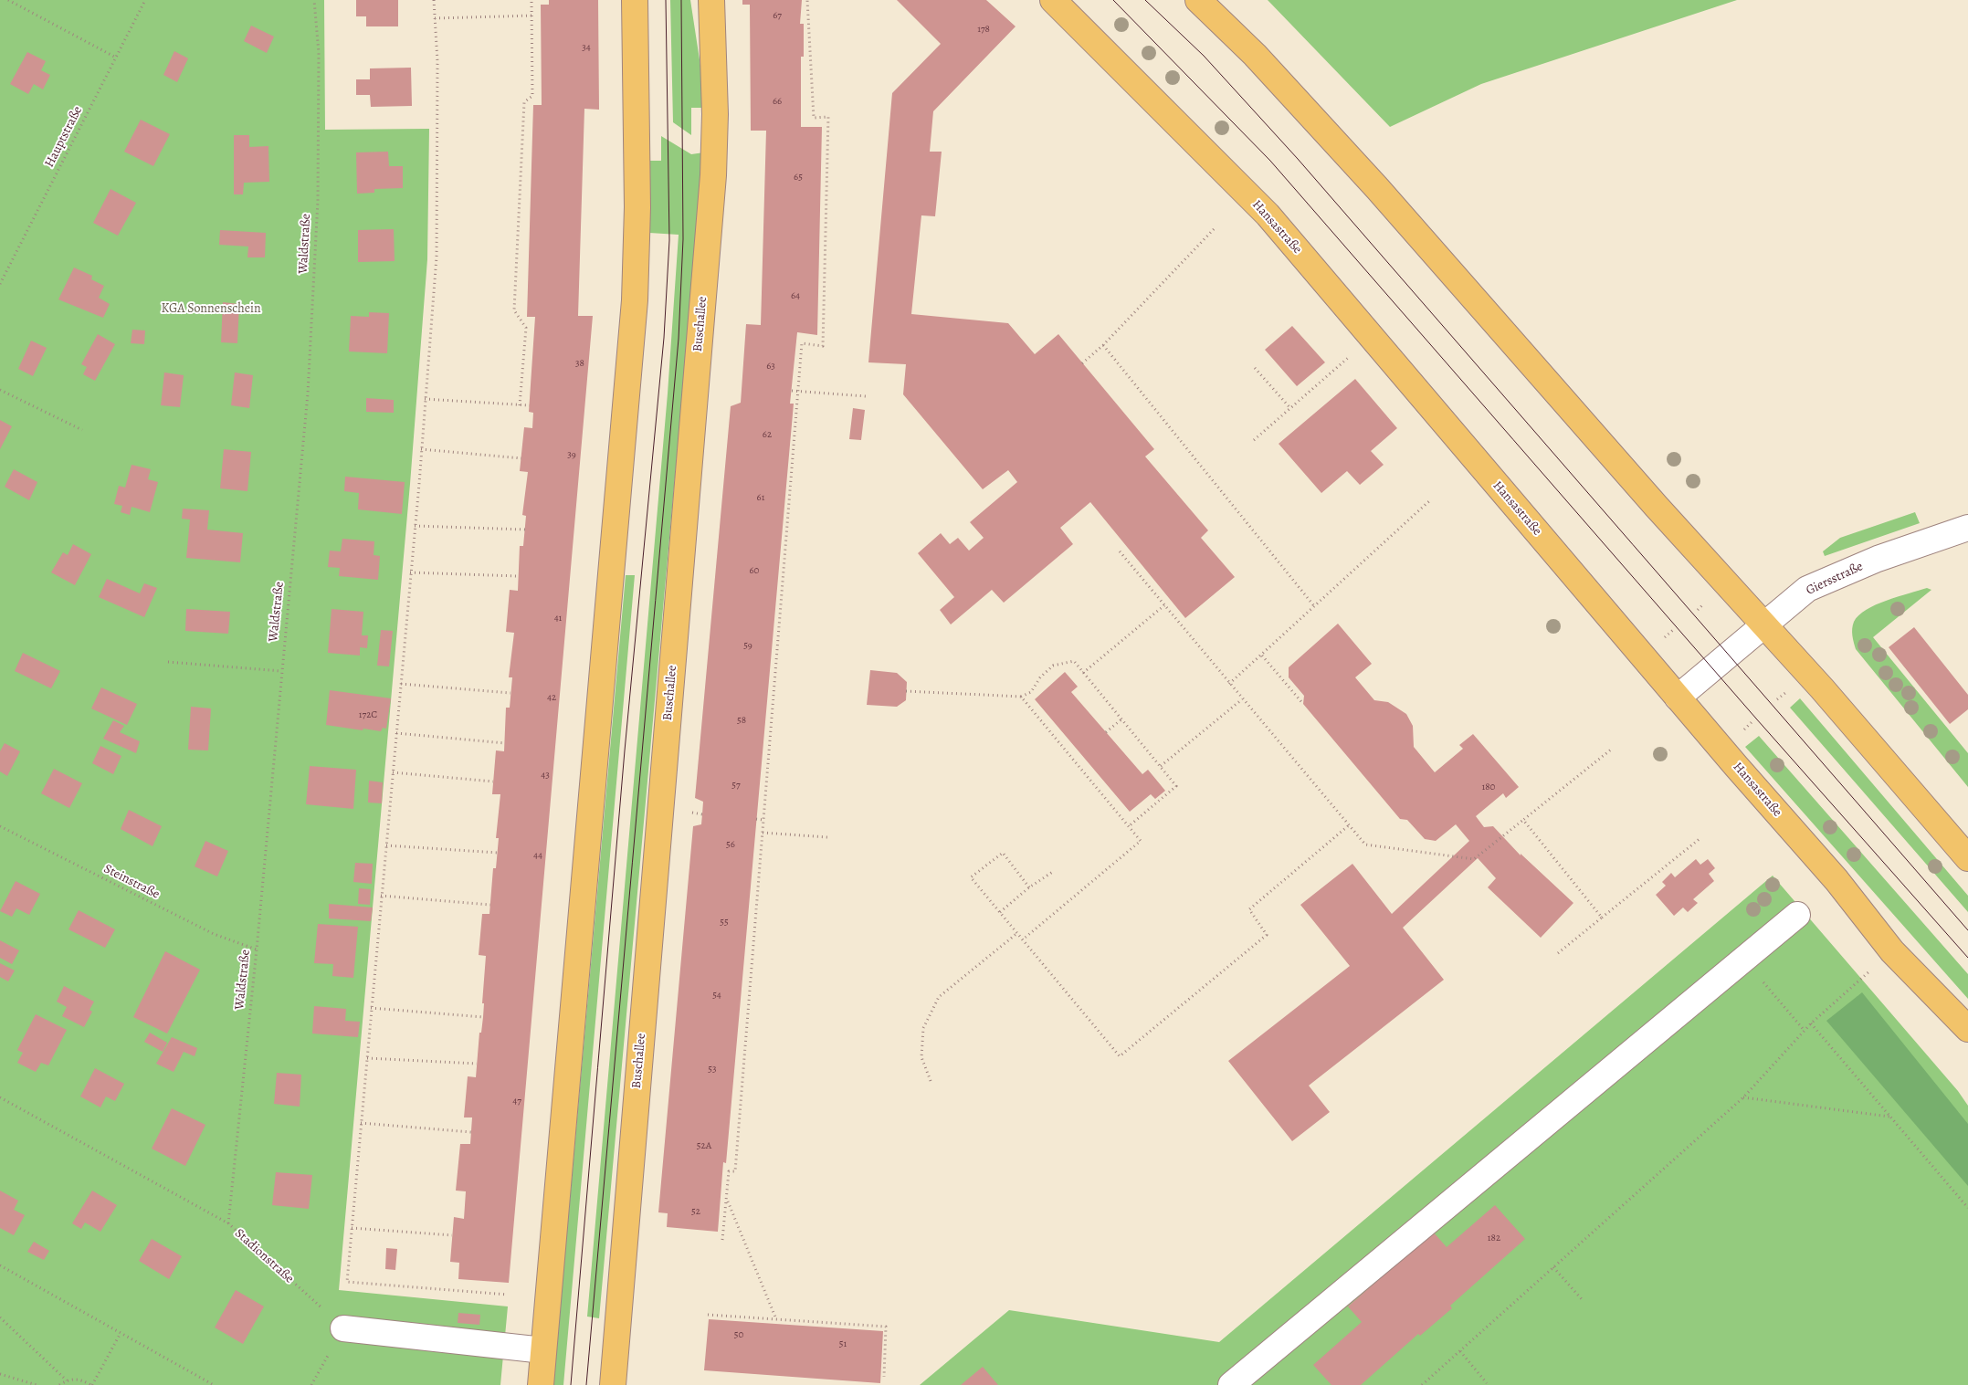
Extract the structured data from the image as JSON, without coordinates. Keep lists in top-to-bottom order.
{
  "streets": {
    "main road": ["Hansastraße", "Buschallee"],
    "street": ["Giersstraße"],
    "path": [
      "Hauptstraße",
      "Waldstraße",
      "Steinstraße",
      "Stadionstraße"
    ]
  },
  "crossings": [
    ["Hansastraße", "Giersstraße"],
    ["Waldstraße", "Steinstraße"],
    ["Waldstraße", "Stadionstraße"]
  ],
  "parks": ["KGA Sonnenschein"],
  "house_numbers": [
    "67",
    "178",
    "34",
    "66",
    "65",
    "64",
    "38",
    "63",
    "62",
    "39",
    "61",
    "60",
    "41",
    "59",
    "42",
    "172C",
    "58",
    "43",
    "57",
    "180",
    "56",
    "44",
    "55",
    "54",
    "53",
    "47",
    "52A",
    "52",
    "182",
    "50",
    "51"
  ]
}
